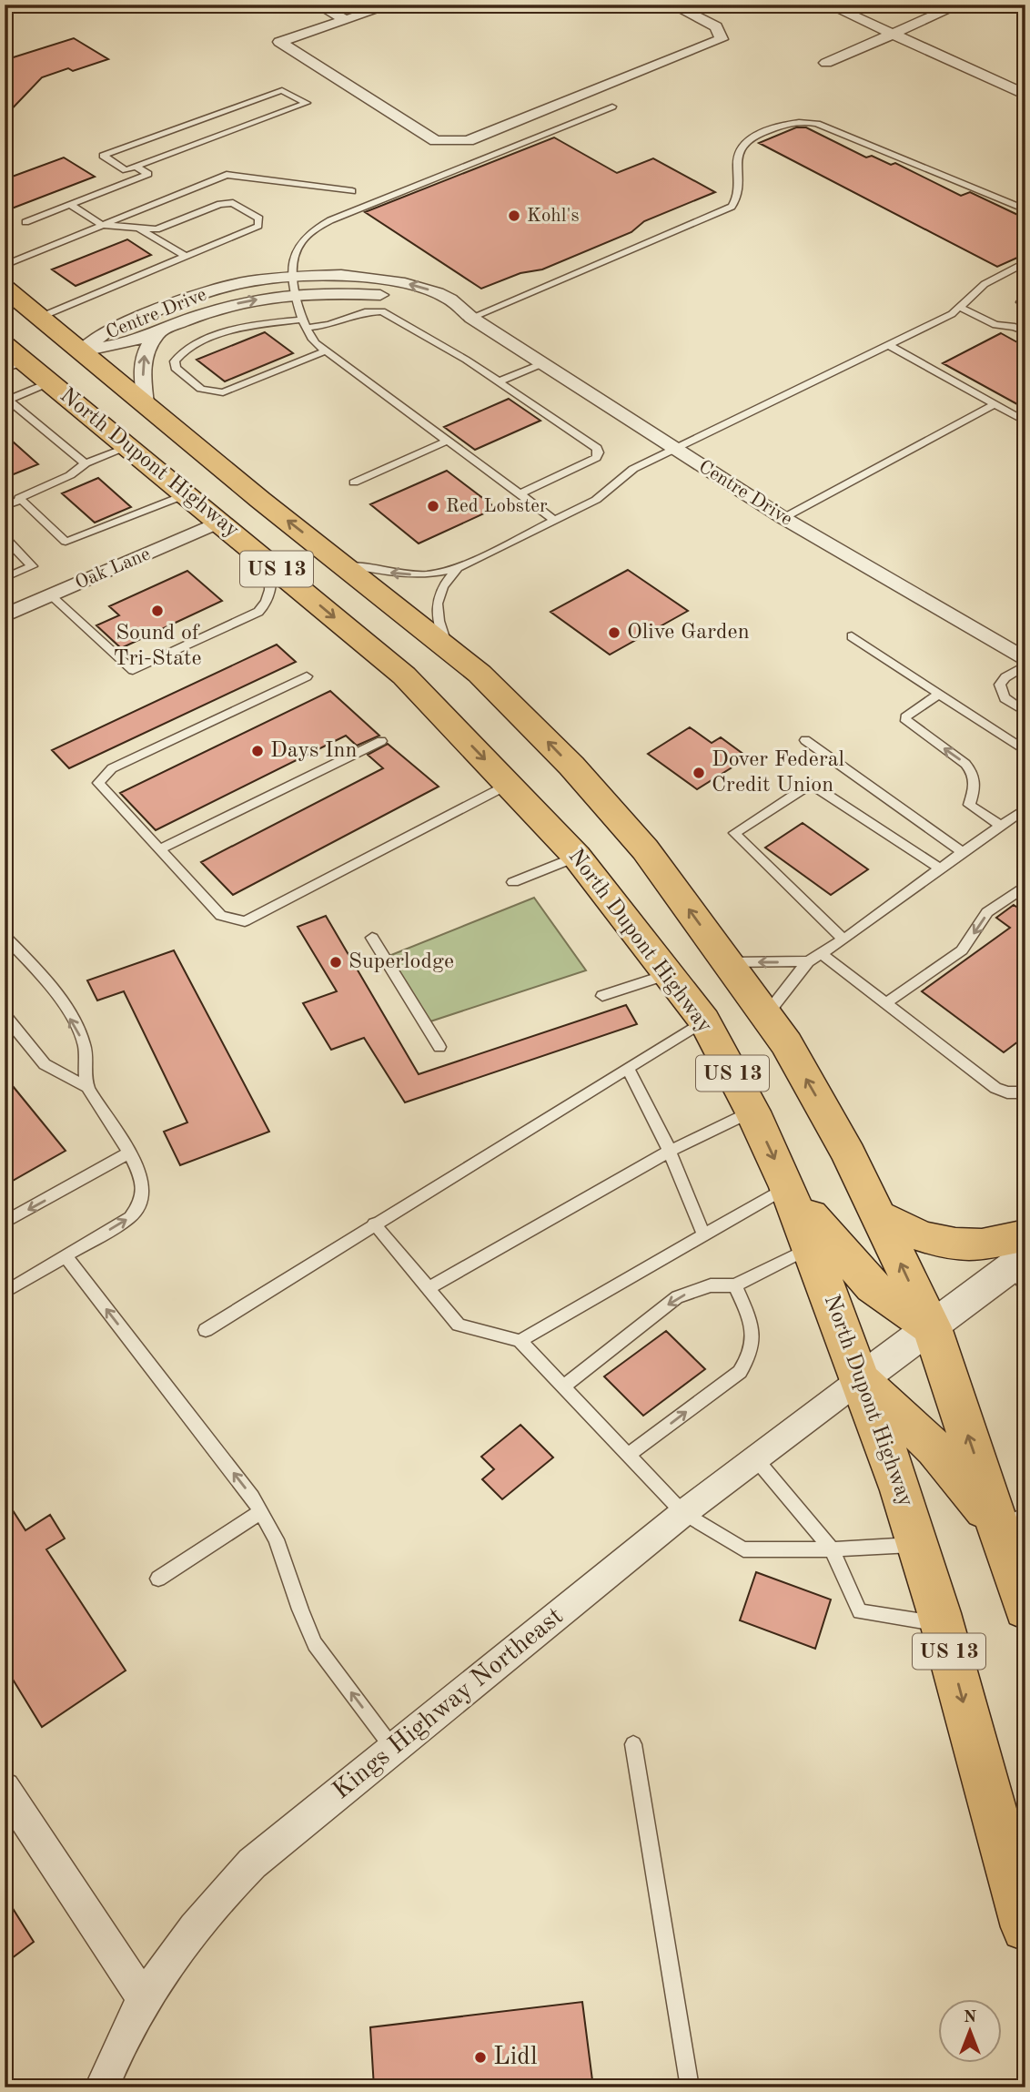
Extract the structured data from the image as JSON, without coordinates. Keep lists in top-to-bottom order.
{
  "streets": {
    "highway": ["North Dupont Highway", "US 13"],
    "street": ["Centre Drive", "Oak Lane", "Kings Highway Northeast"]
  },
  "crossings": [
    ["Centre Drive", "North Dupont Highway"],
    ["North Dupont Highway", "Oak Lane"],
    ["North Dupont Highway", "Kings Highway Northeast"]
  ],
  "places": [
    "Kohl's",
    "Red Lobster",
    "Sound of Tri-State",
    "Olive Garden",
    "Days Inn",
    "Dover Federal Credit Union",
    "Superlodge",
    "Lidl"
  ],
  "north": "top"
}
